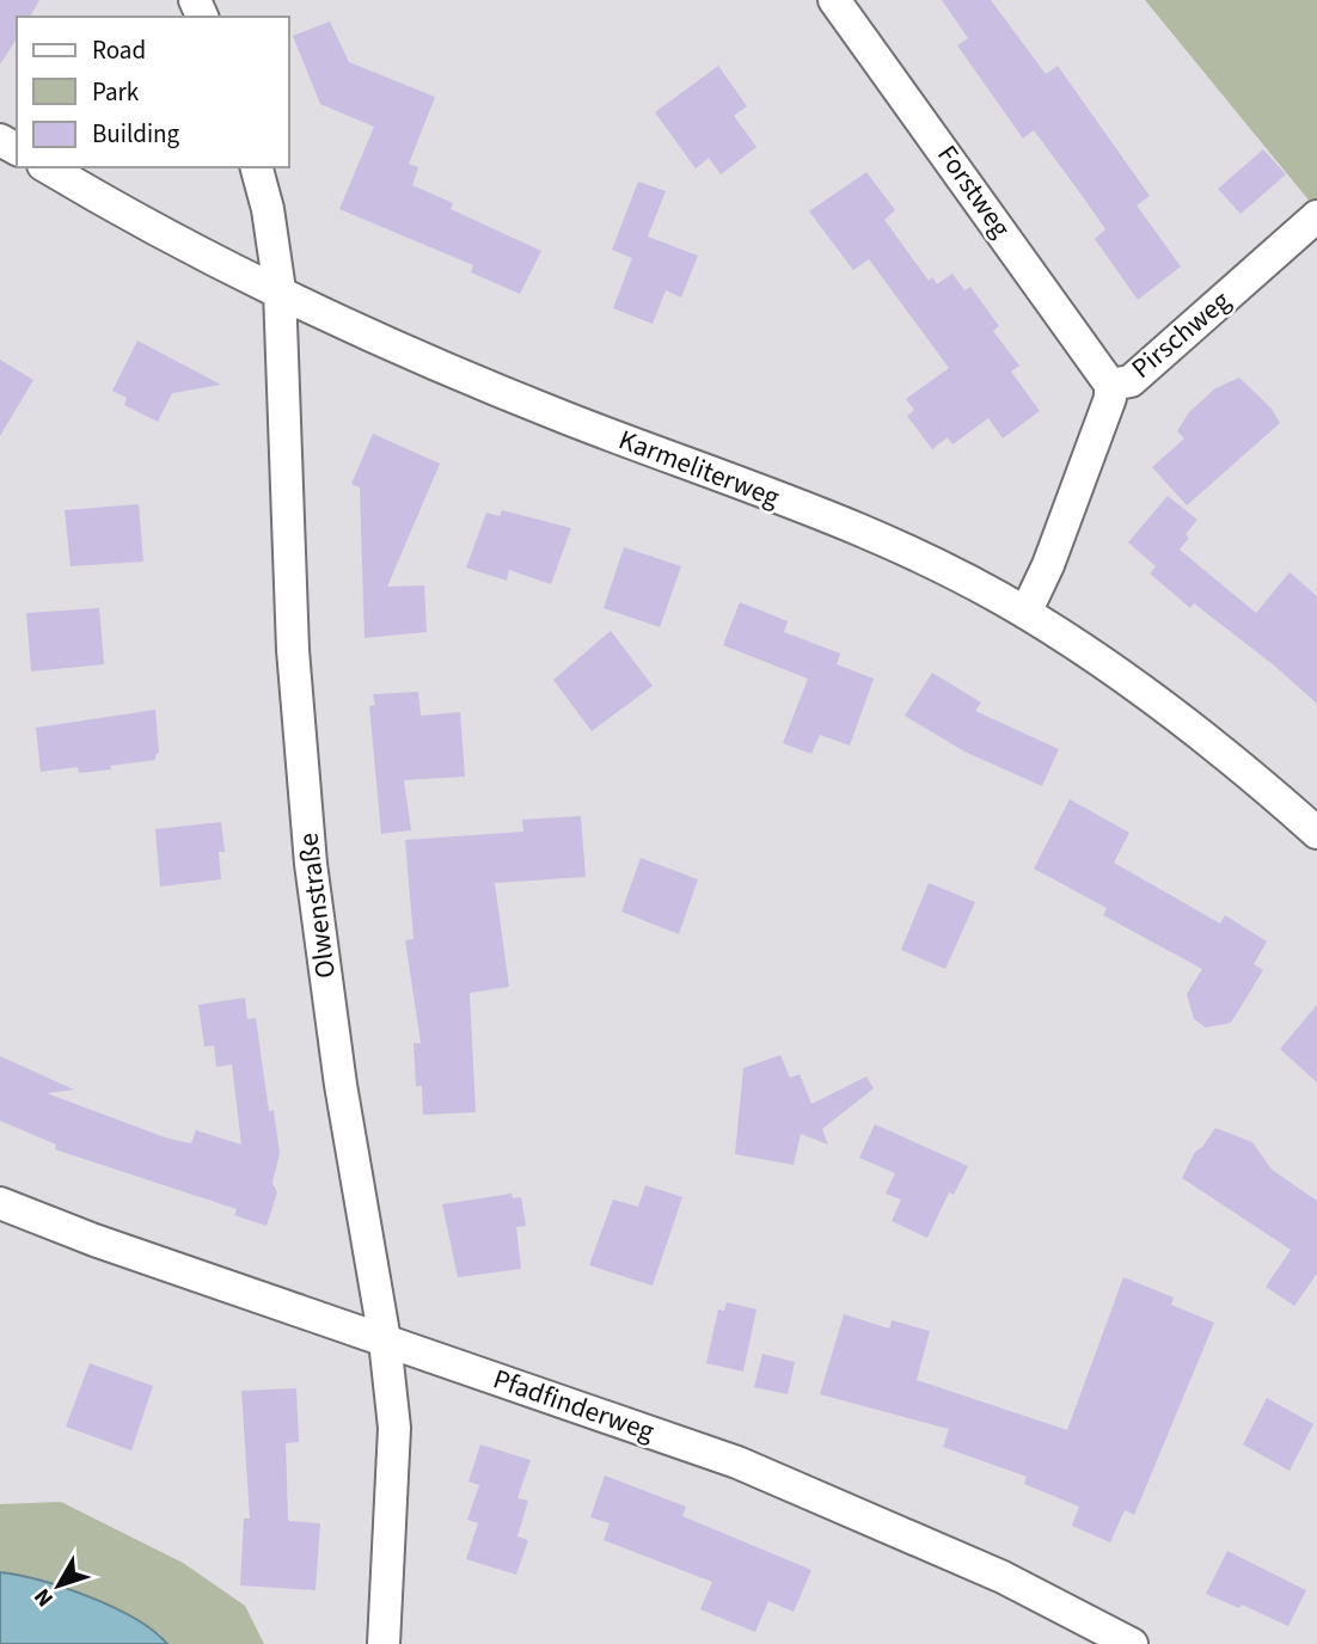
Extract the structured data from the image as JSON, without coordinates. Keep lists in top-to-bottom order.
{
  "streets": {
    "street": [
      "Forstweg",
      "Pirschweg",
      "Karmeliterweg",
      "Olwenstraße",
      "Pfadfinderweg"
    ]
  },
  "crossings": [
    ["Forstweg", "Pirschweg"],
    ["Pirschweg", "Karmeliterweg"],
    ["Karmeliterweg", "Olwenstraße"],
    ["Olwenstraße", "Pfadfinderweg"]
  ],
  "legend": ["Road", "Park", "Building"],
  "north": "bottom left"
}
